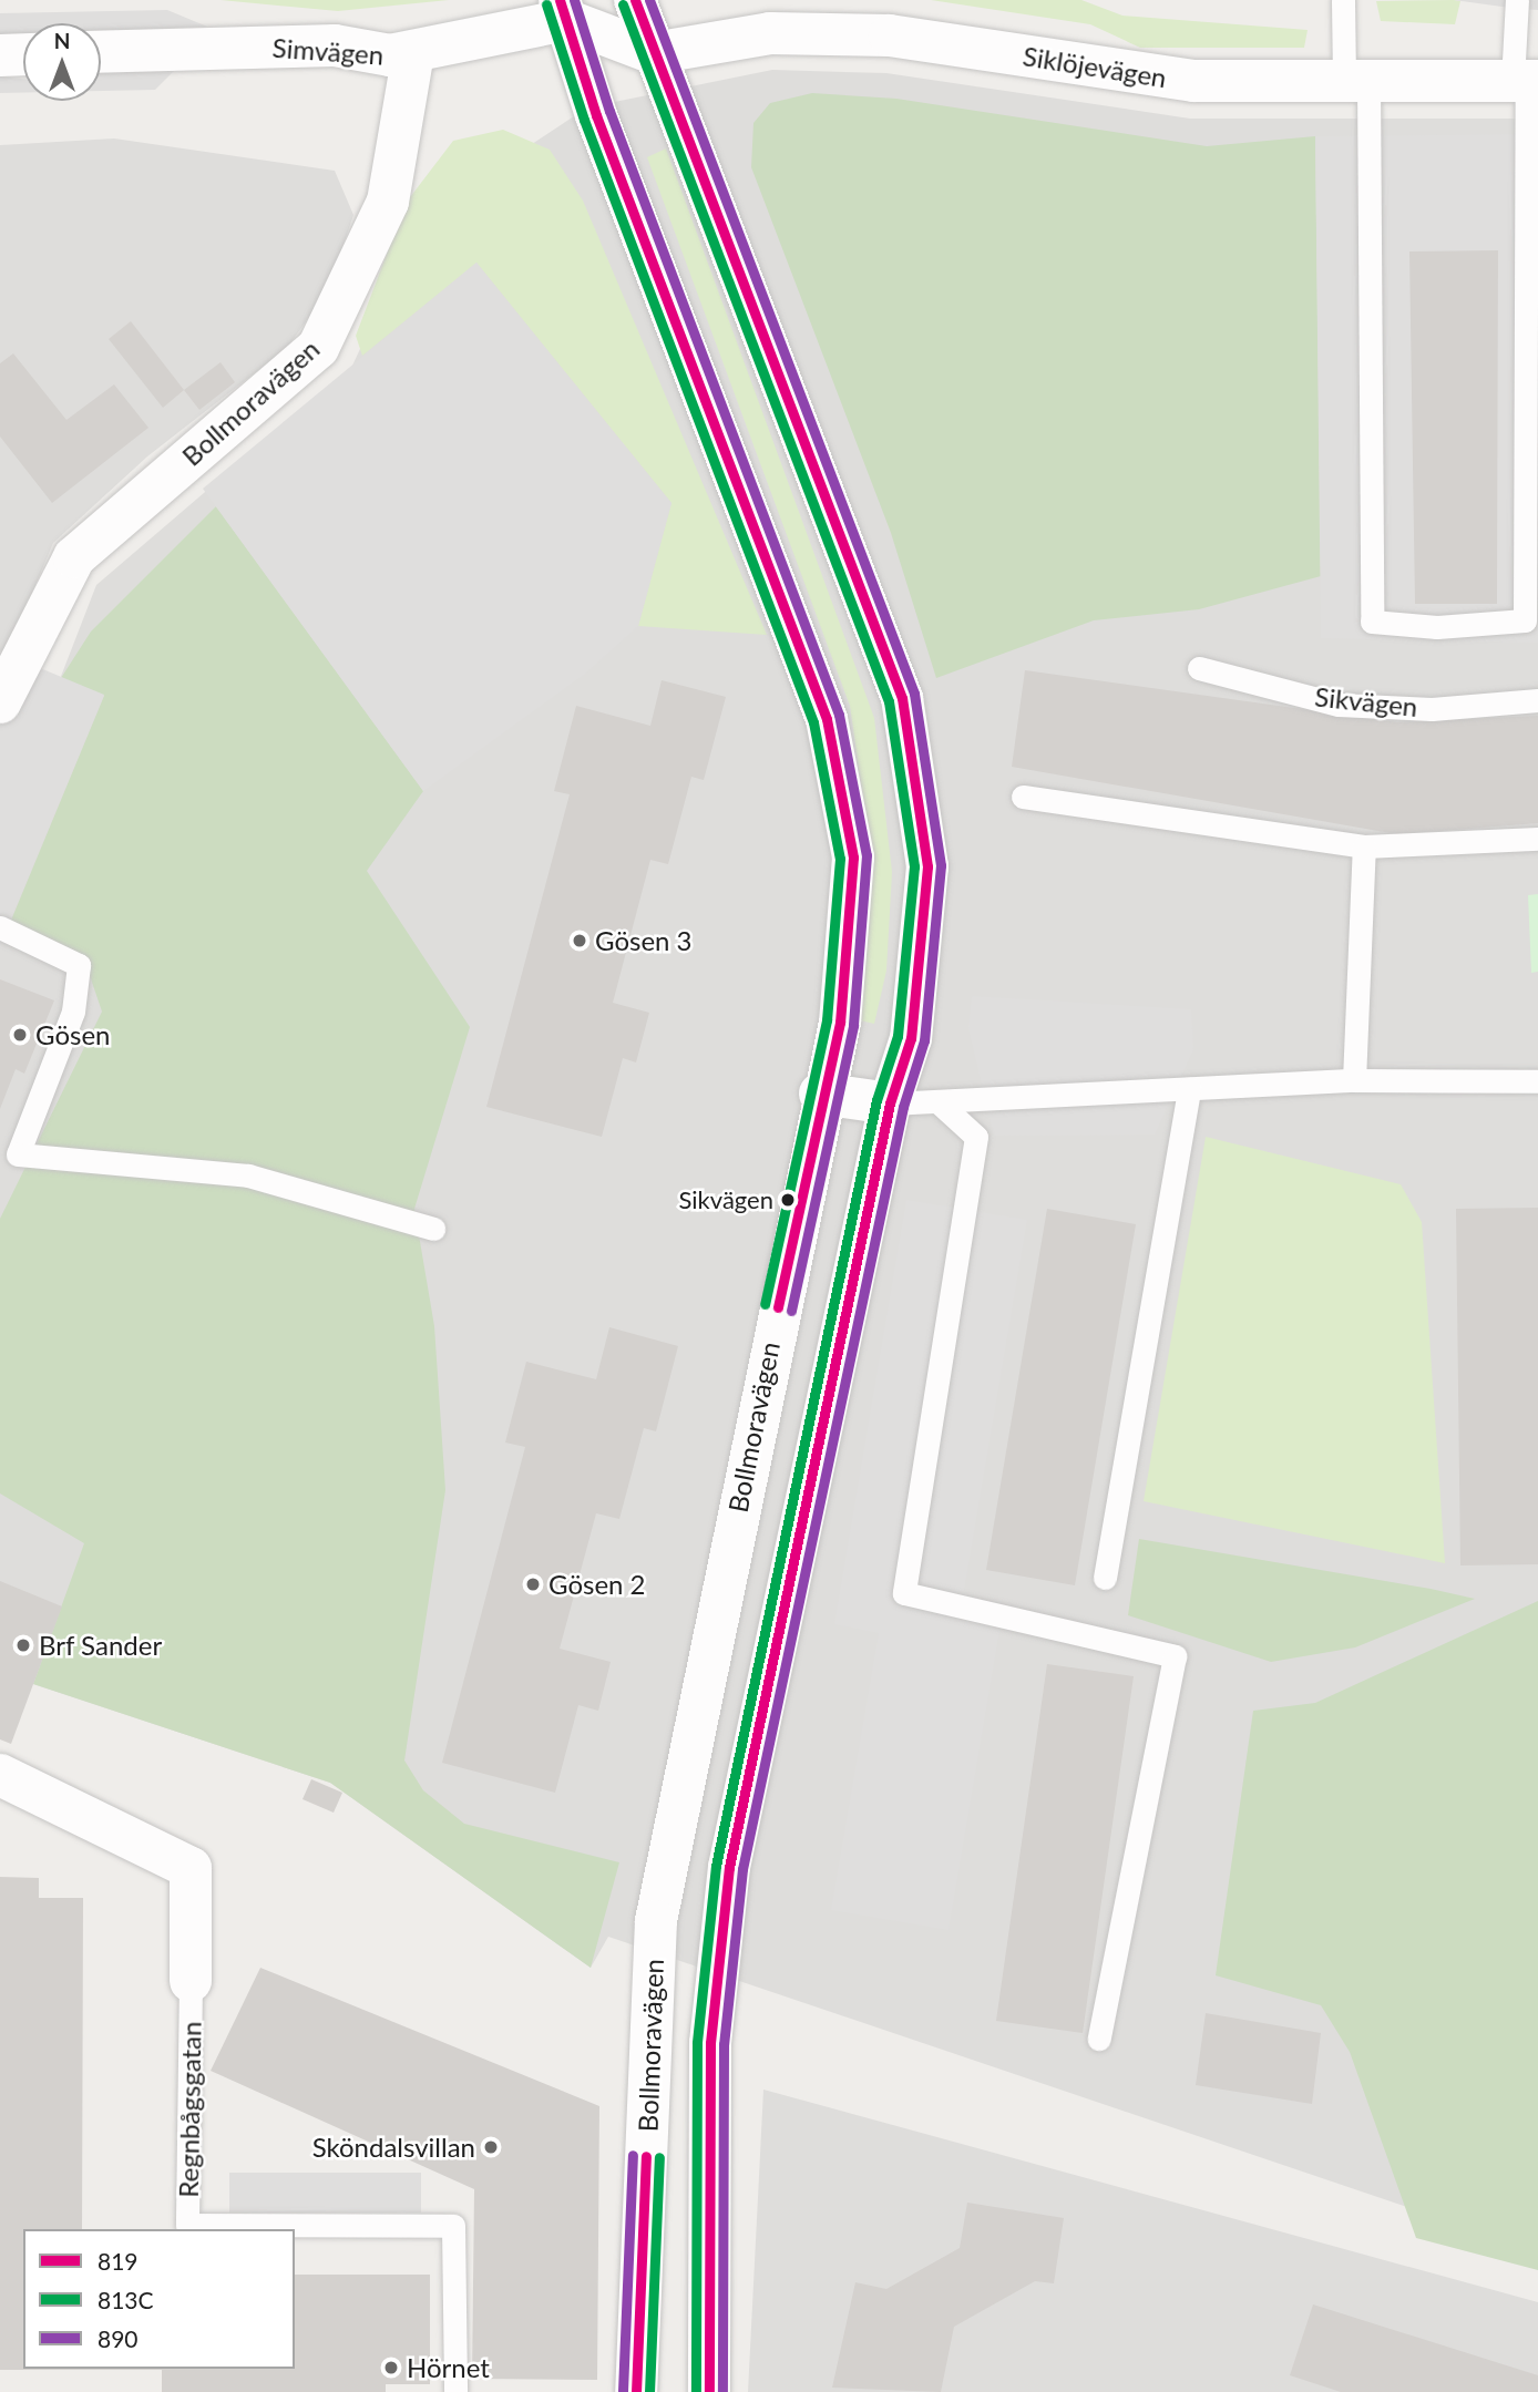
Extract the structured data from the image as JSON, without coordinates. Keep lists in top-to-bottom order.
{
  "streets": {
    "street": ["Simvägen", "Siklöjevägen", "Bollmoravägen"],
    "lane": ["Sikvägen", "Regnbågsgatan"]
  },
  "crossings": [
    ["Simvägen", "Bollmoravägen"]
  ],
  "places": [
    "Gösen 3",
    "Gösen",
    "Sikvägen",
    "Gösen 2",
    "Brf Sander",
    "Sköndalsvillan",
    "Hörnet"
  ],
  "lines": ["transit line 819", "transit line 890", "transit line 813C"],
  "legend": ["819", "813C", "890"],
  "north": "top"
}
